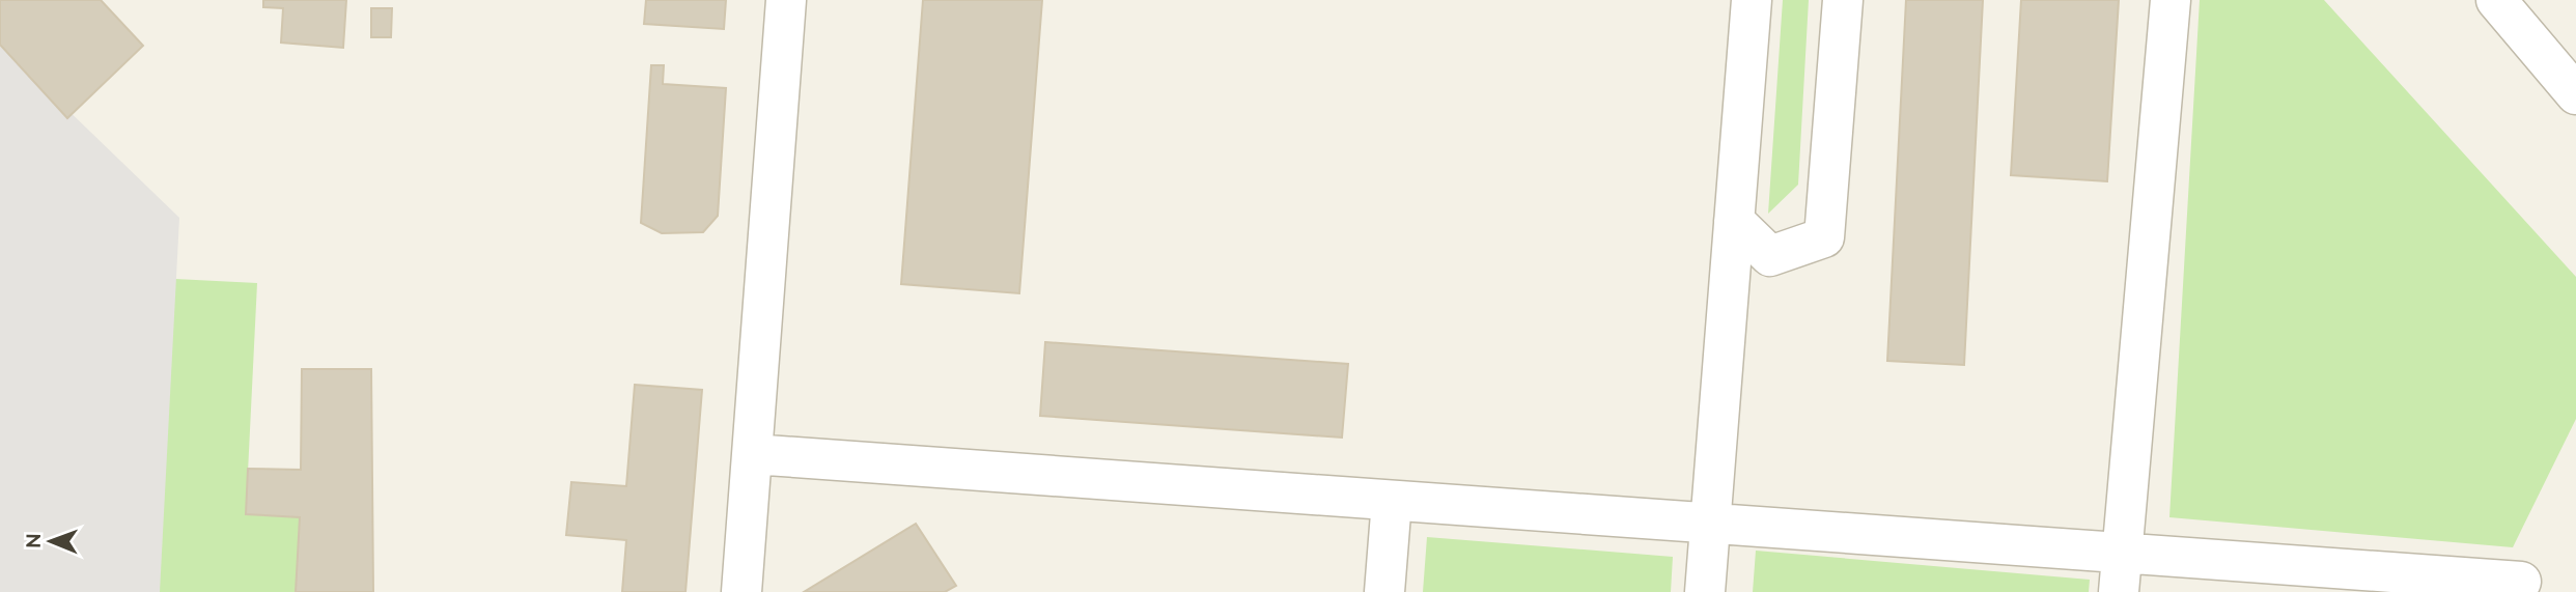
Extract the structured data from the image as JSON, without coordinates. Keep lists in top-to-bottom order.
{
  "north": "left"
}
